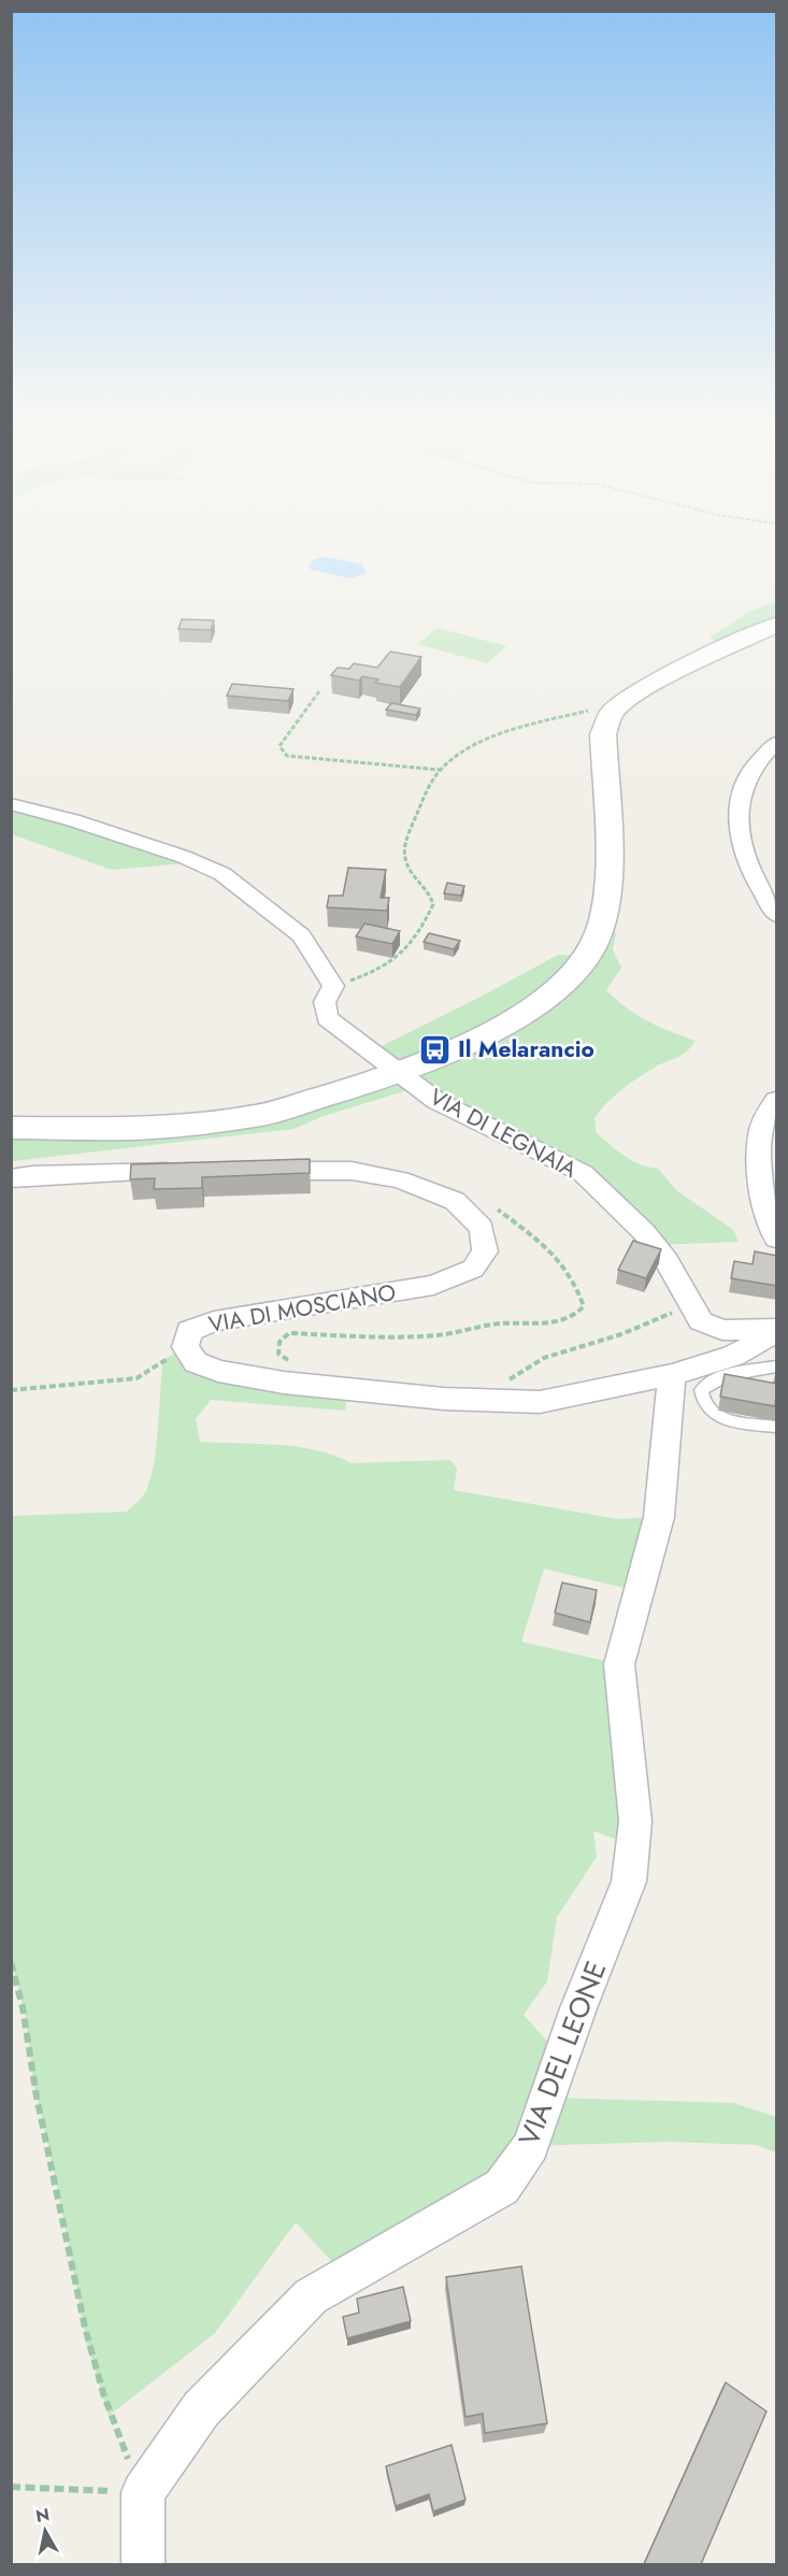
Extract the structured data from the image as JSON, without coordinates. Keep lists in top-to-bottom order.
{
  "streets": {
    "street": ["VIA DI LEGNAIA", "VIA DI MOSCIANO", "VIA DEL LEONE"]
  },
  "crossings": [
    ["VIA DI LEGNAIA", "VIA DI MOSCIANO"],
    ["VIA DI MOSCIANO", "VIA DEL LEONE"]
  ],
  "places": {
    "bus stop": ["Il Melarancio"]
  },
  "north": "top"
}
